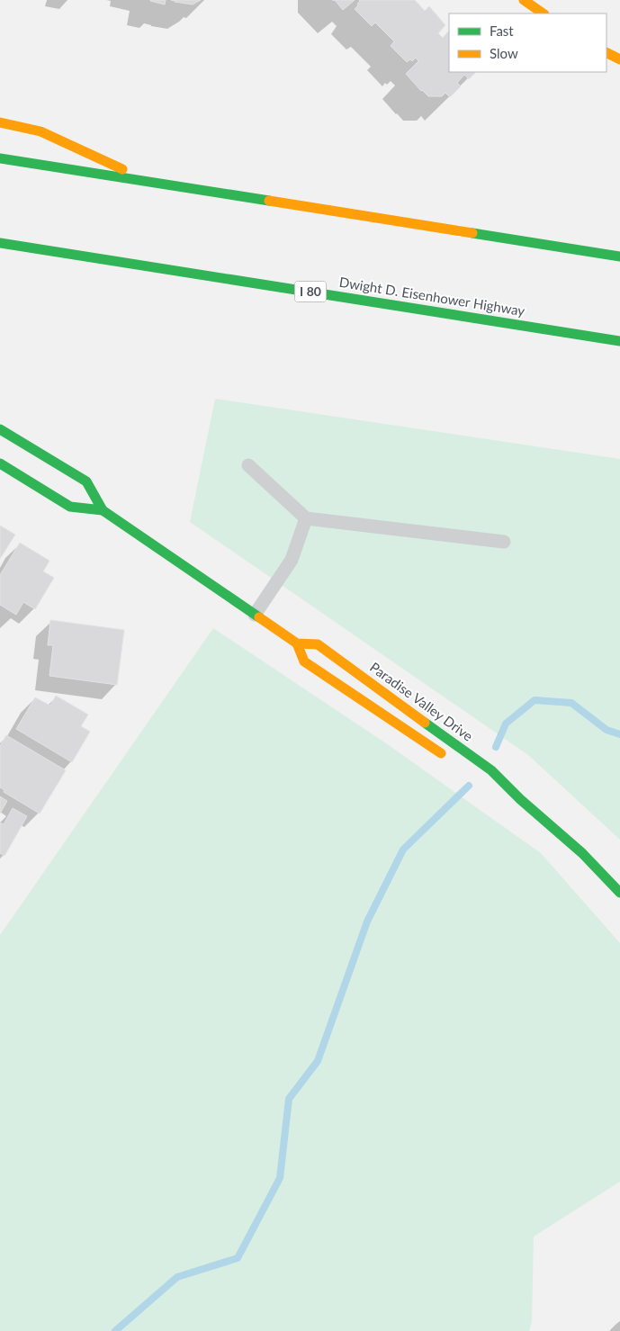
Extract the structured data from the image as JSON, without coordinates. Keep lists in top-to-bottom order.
{
  "streets": {
    "main road": ["I 80", "Dwight D. Eisenhower Highway", "Paradise Valley Drive"]
  },
  "legend": ["Fast", "Slow"]
}
